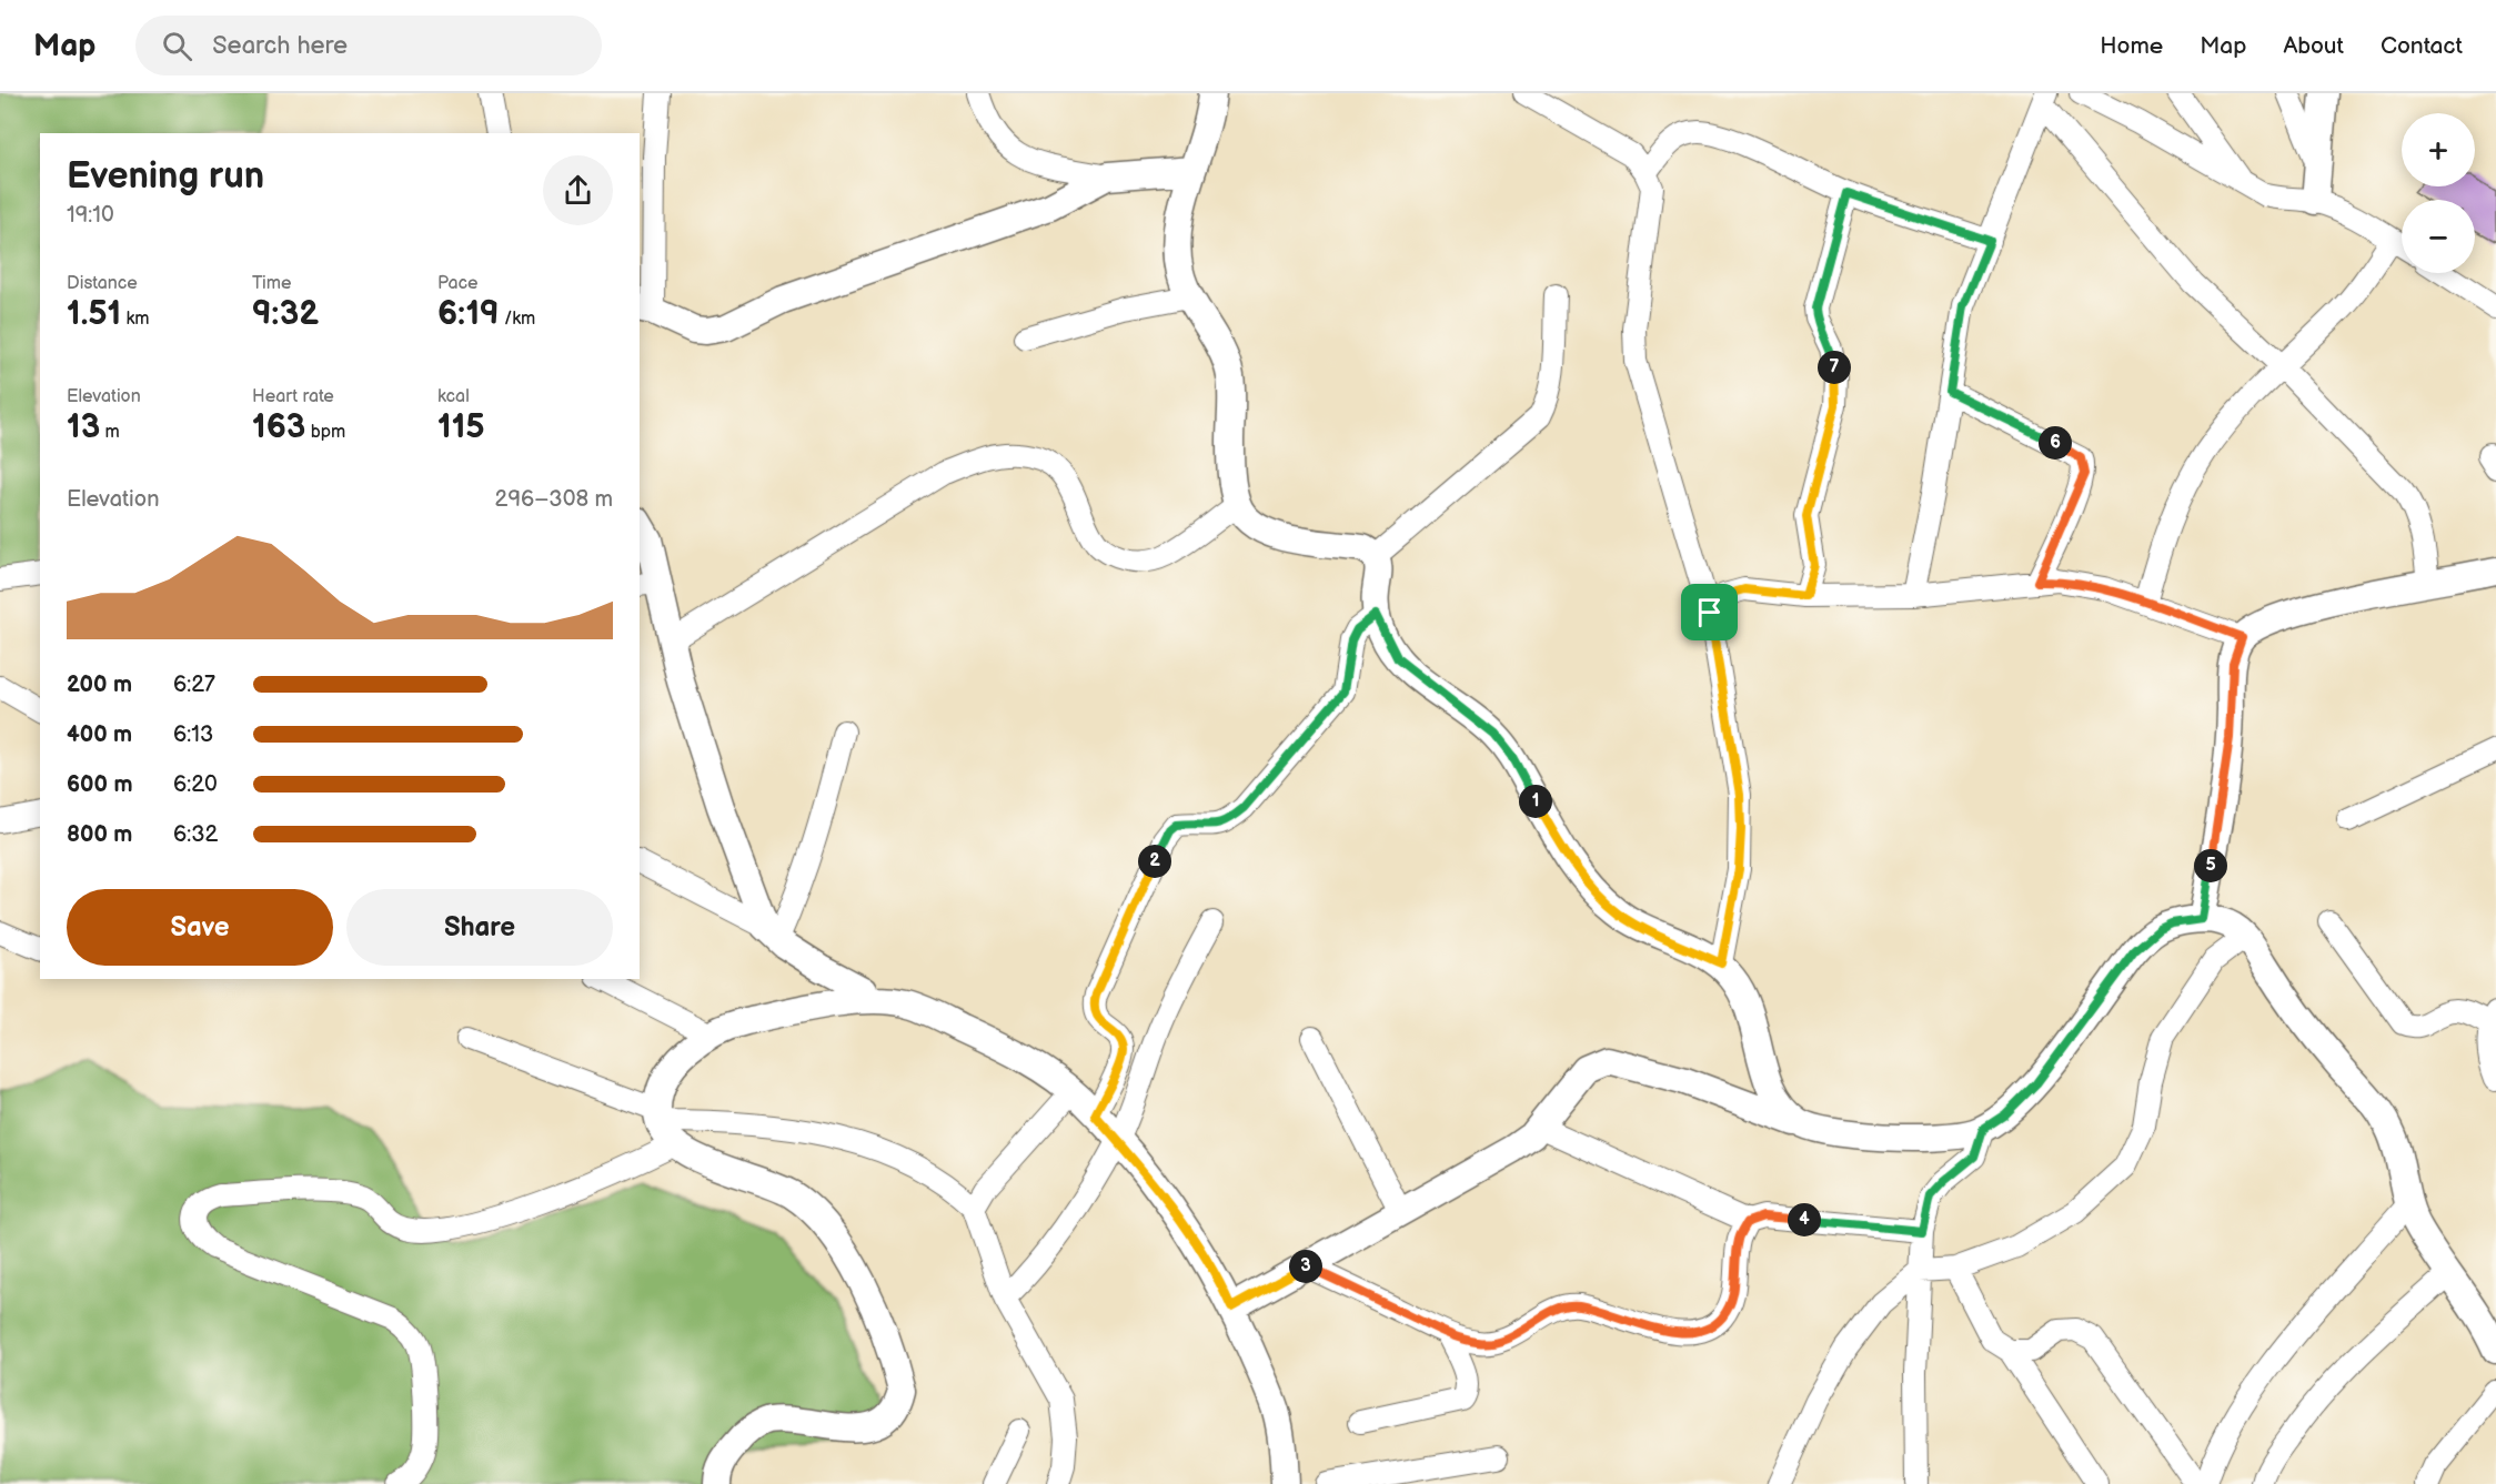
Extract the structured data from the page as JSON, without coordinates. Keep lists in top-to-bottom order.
{
  "page": {
    "header": "Map",
    "search": "Search here",
    "nav": [
      "Home",
      "Map",
      "About",
      "Contact"
    ],
    "map_buttons": ["+", "−"],
    "heading": ["Evening run", "19:10"],
    "stats": [
      ["Distance", "1.51 km"],
      ["Time", "9:32"],
      ["Pace", "6:19 /km"],
      ["Elevation", "13 m"],
      ["Heart rate", "163 bpm"],
      ["kcal", "115"]
    ],
    "pins": [
      "7",
      "6",
      "1",
      "2",
      "5",
      "4",
      "3"
    ],
    "chart": ["Elevation", "296–308 m"],
    "list": [
      {
        "name": "200 m",
        "note": "6:27"
      },
      {
        "name": "400 m",
        "note": "6:13"
      },
      {
        "name": "600 m",
        "note": "6:20"
      },
      {
        "name": "800 m",
        "note": "6:32"
      }
    ],
    "buttons": ["Save", "Share"]
  }
}
